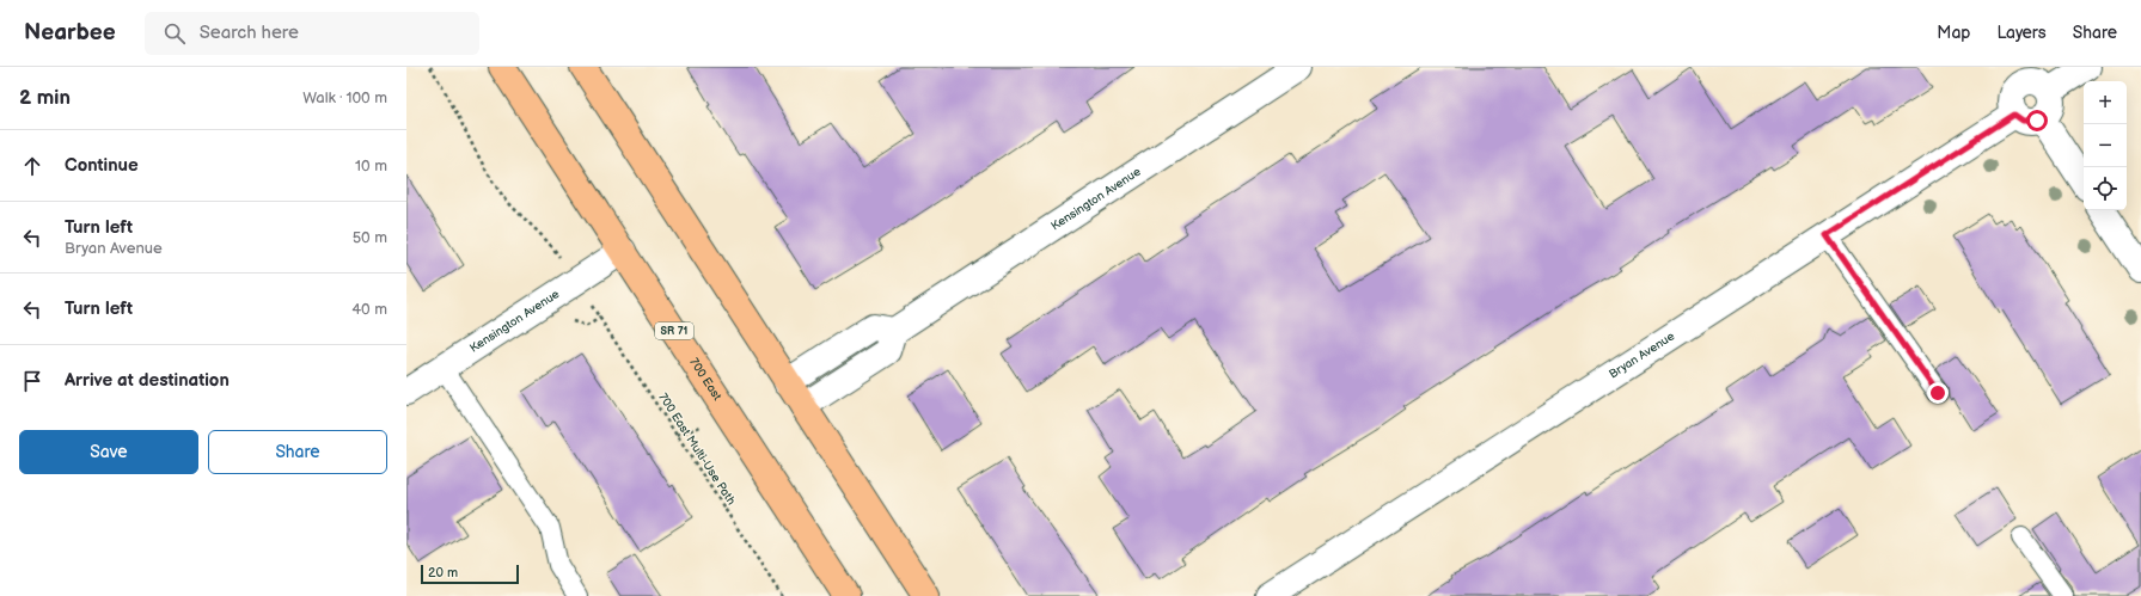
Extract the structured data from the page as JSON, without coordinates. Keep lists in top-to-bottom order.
{
  "streets": {
    "main road": ["SR 71", "700 East"],
    "street": ["Kensington Avenue", "Bryan Avenue"],
    "path": ["700 East Multi-Use Path"]
  },
  "crossings": [
    ["Kensington Avenue", "700 East"]
  ],
  "scale_bar": "20 m",
  "page": {
    "header": "Nearbee",
    "search": "Search here",
    "nav": ["Map", "Layers", "Share"],
    "heading": ["2 min", "Walk · 100 m"],
    "map_buttons": ["+", "−"],
    "list": [
      ["Continue", "10 m"],
      ["Turn left", "Bryan Avenue", "50 m"],
      ["Turn left", "40 m"],
      "Arrive at destination"
    ],
    "buttons": ["Save", "Share"],
    "scale": "20 m"
  }
}
